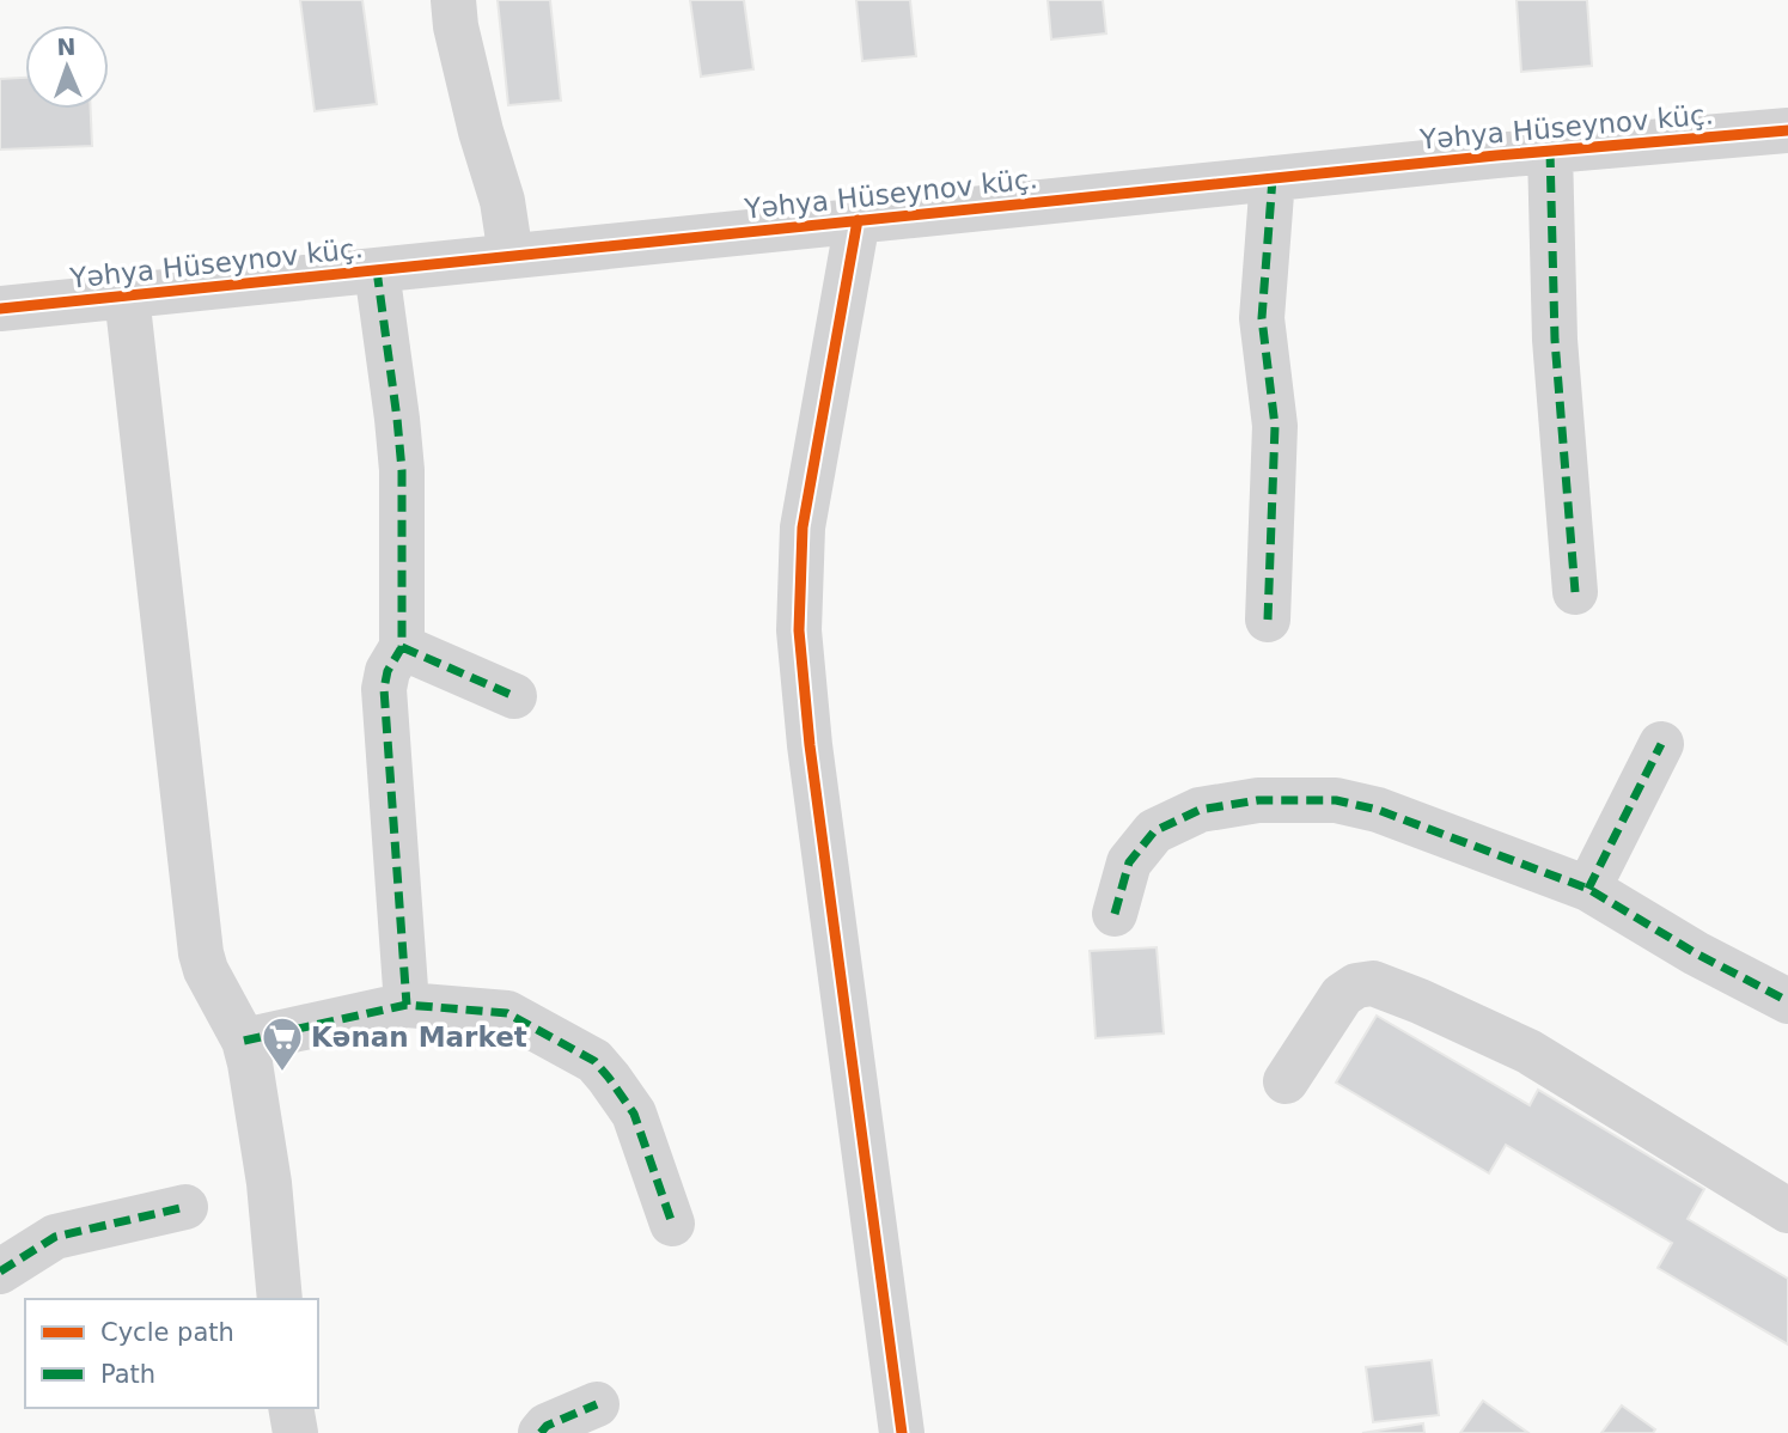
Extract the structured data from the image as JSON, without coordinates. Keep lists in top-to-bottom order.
{
  "streets": {
    "street": ["Yəhya Hüseynov küç."]
  },
  "places": {
    "supermarket": ["Kənan Market"]
  },
  "legend": ["Cycle path", "Path"],
  "north": "top"
}
